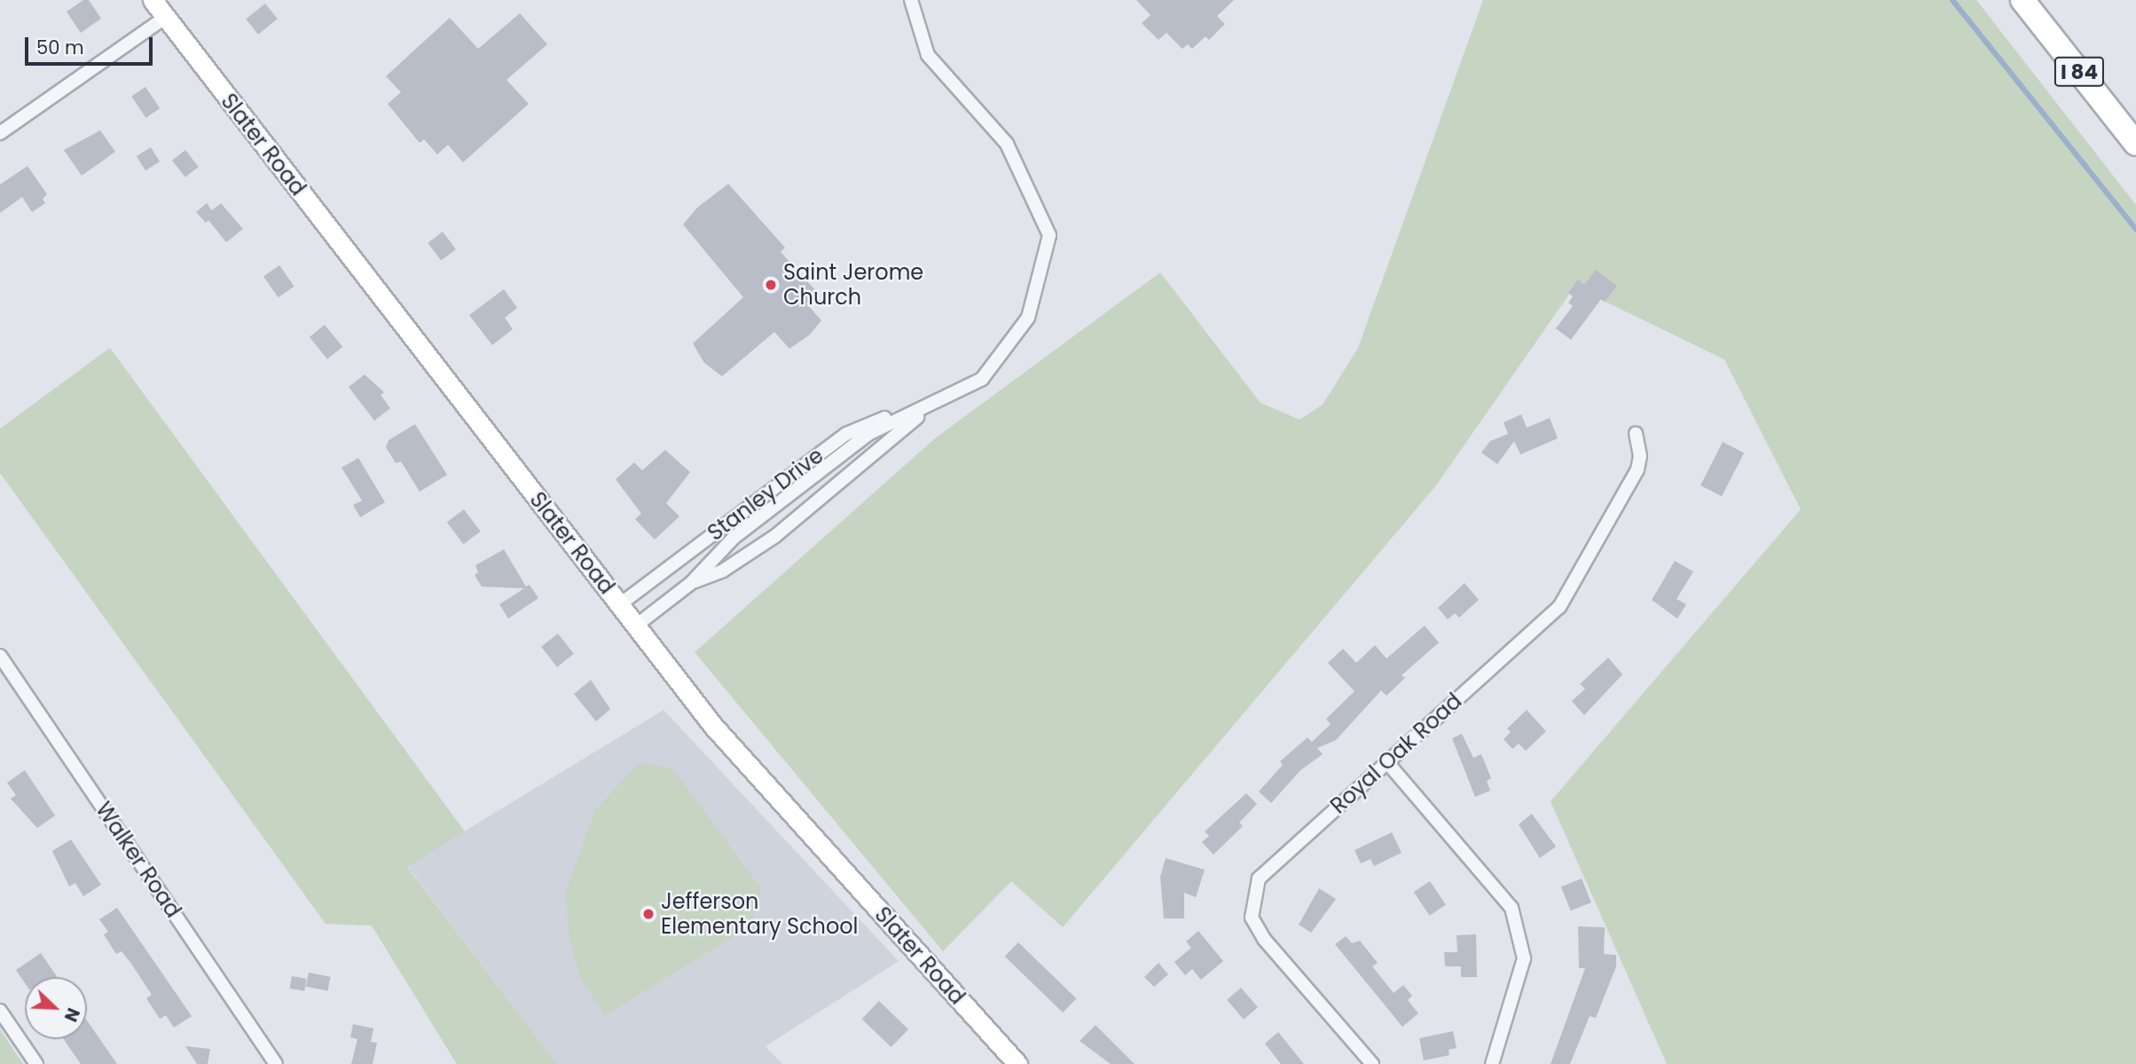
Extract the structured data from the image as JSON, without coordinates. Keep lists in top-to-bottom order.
{
  "streets": {
    "highway": ["I 84"],
    "main road": ["Slater Road"],
    "street": ["Stanley Drive", "Royal Oak Road", "Walker Road"]
  },
  "crossings": [
    ["Slater Road", "Stanley Drive"]
  ],
  "places": ["Saint Jerome Church", "Jefferson Elementary School"],
  "scale_bar": "50 m",
  "north": "bottom right"
}
